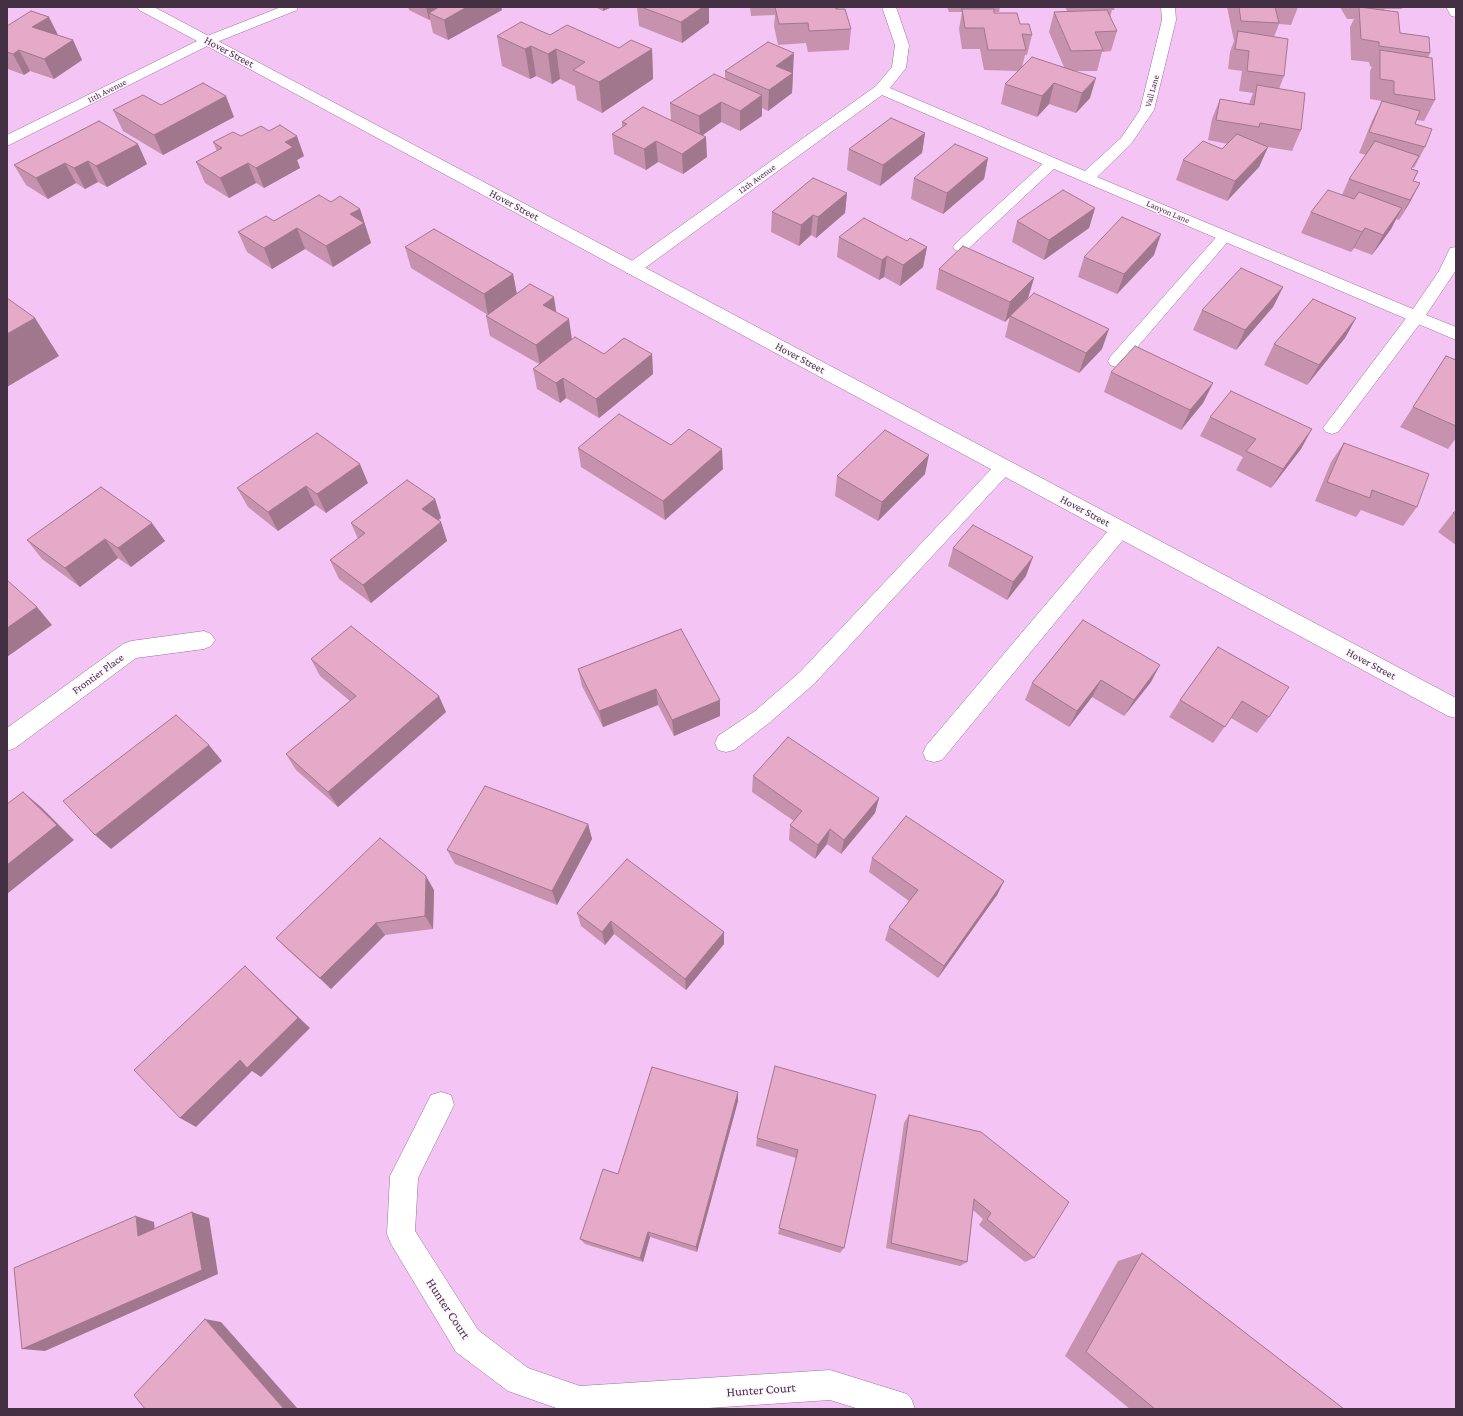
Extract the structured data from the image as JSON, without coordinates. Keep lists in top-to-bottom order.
{
  "streets": {
    "street": [
      "Hover Street",
      "11th Avenue",
      "Vail Lane",
      "12th Avenue",
      "Lanyon Lane",
      "Frontier Place",
      "Hunter Court"
    ]
  },
  "crossings": [
    ["Hover Street", "11th Avenue"],
    ["Hover Street", "12th Avenue"],
    ["Vail Lane", "Lanyon Lane"],
    ["12th Avenue", "Lanyon Lane"]
  ]
}
